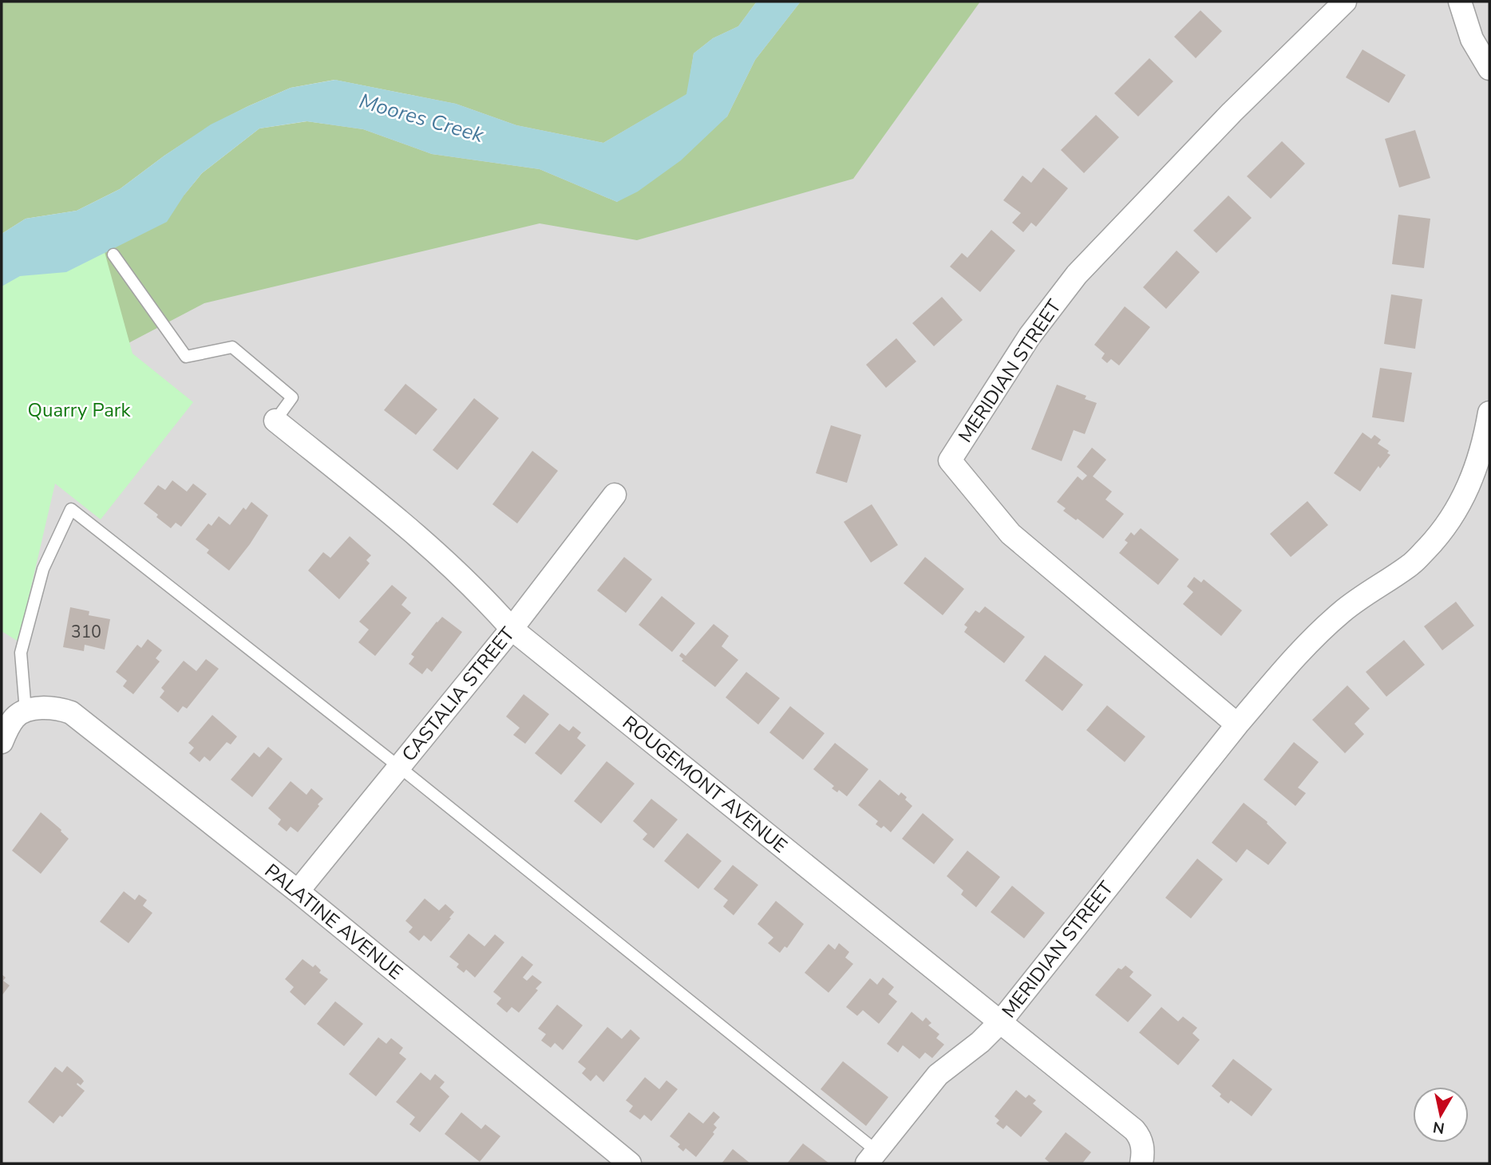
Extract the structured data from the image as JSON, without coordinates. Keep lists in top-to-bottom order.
{
  "streets": {
    "street": [
      "MERIDIAN STREET",
      "CASTALIA STREET",
      "ROUGEMONT AVENUE",
      "PALATINE AVENUE"
    ]
  },
  "crossings": [
    ["MERIDIAN STREET", "ROUGEMONT AVENUE"],
    ["CASTALIA STREET", "ROUGEMONT AVENUE"],
    ["CASTALIA STREET", "PALATINE AVENUE"]
  ],
  "water": ["Moores Creek"],
  "parks": ["Quarry Park"],
  "house_numbers": ["310"],
  "north": "bottom"
}
